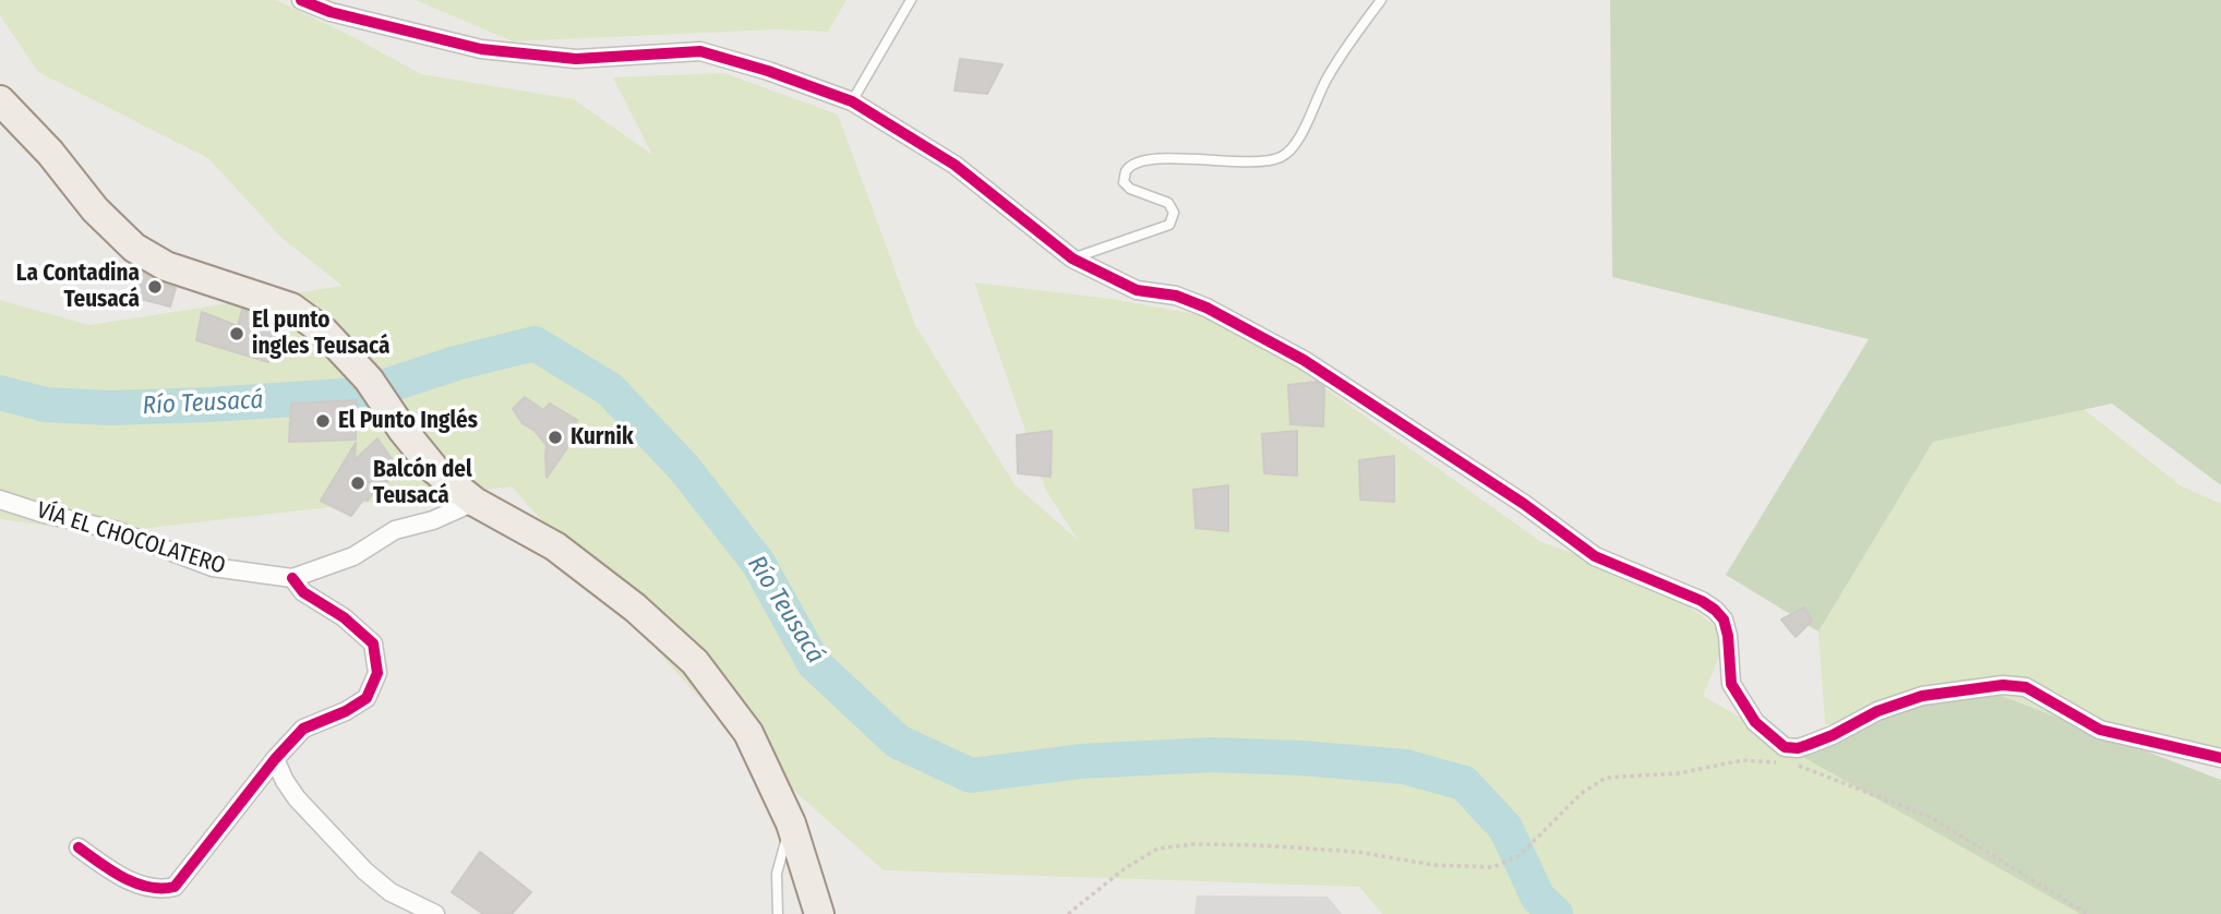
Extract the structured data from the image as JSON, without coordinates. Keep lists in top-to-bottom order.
{
  "streets": {
    "street": ["VÍA EL CHOCOLATERO"]
  },
  "water": ["Río Teusacá"],
  "places": [
    "La Contadina Teusacá",
    "El punto ingles Teusacá",
    "El Punto Inglés",
    "Kurnik",
    "Balcón del Teusacá"
  ]
}
